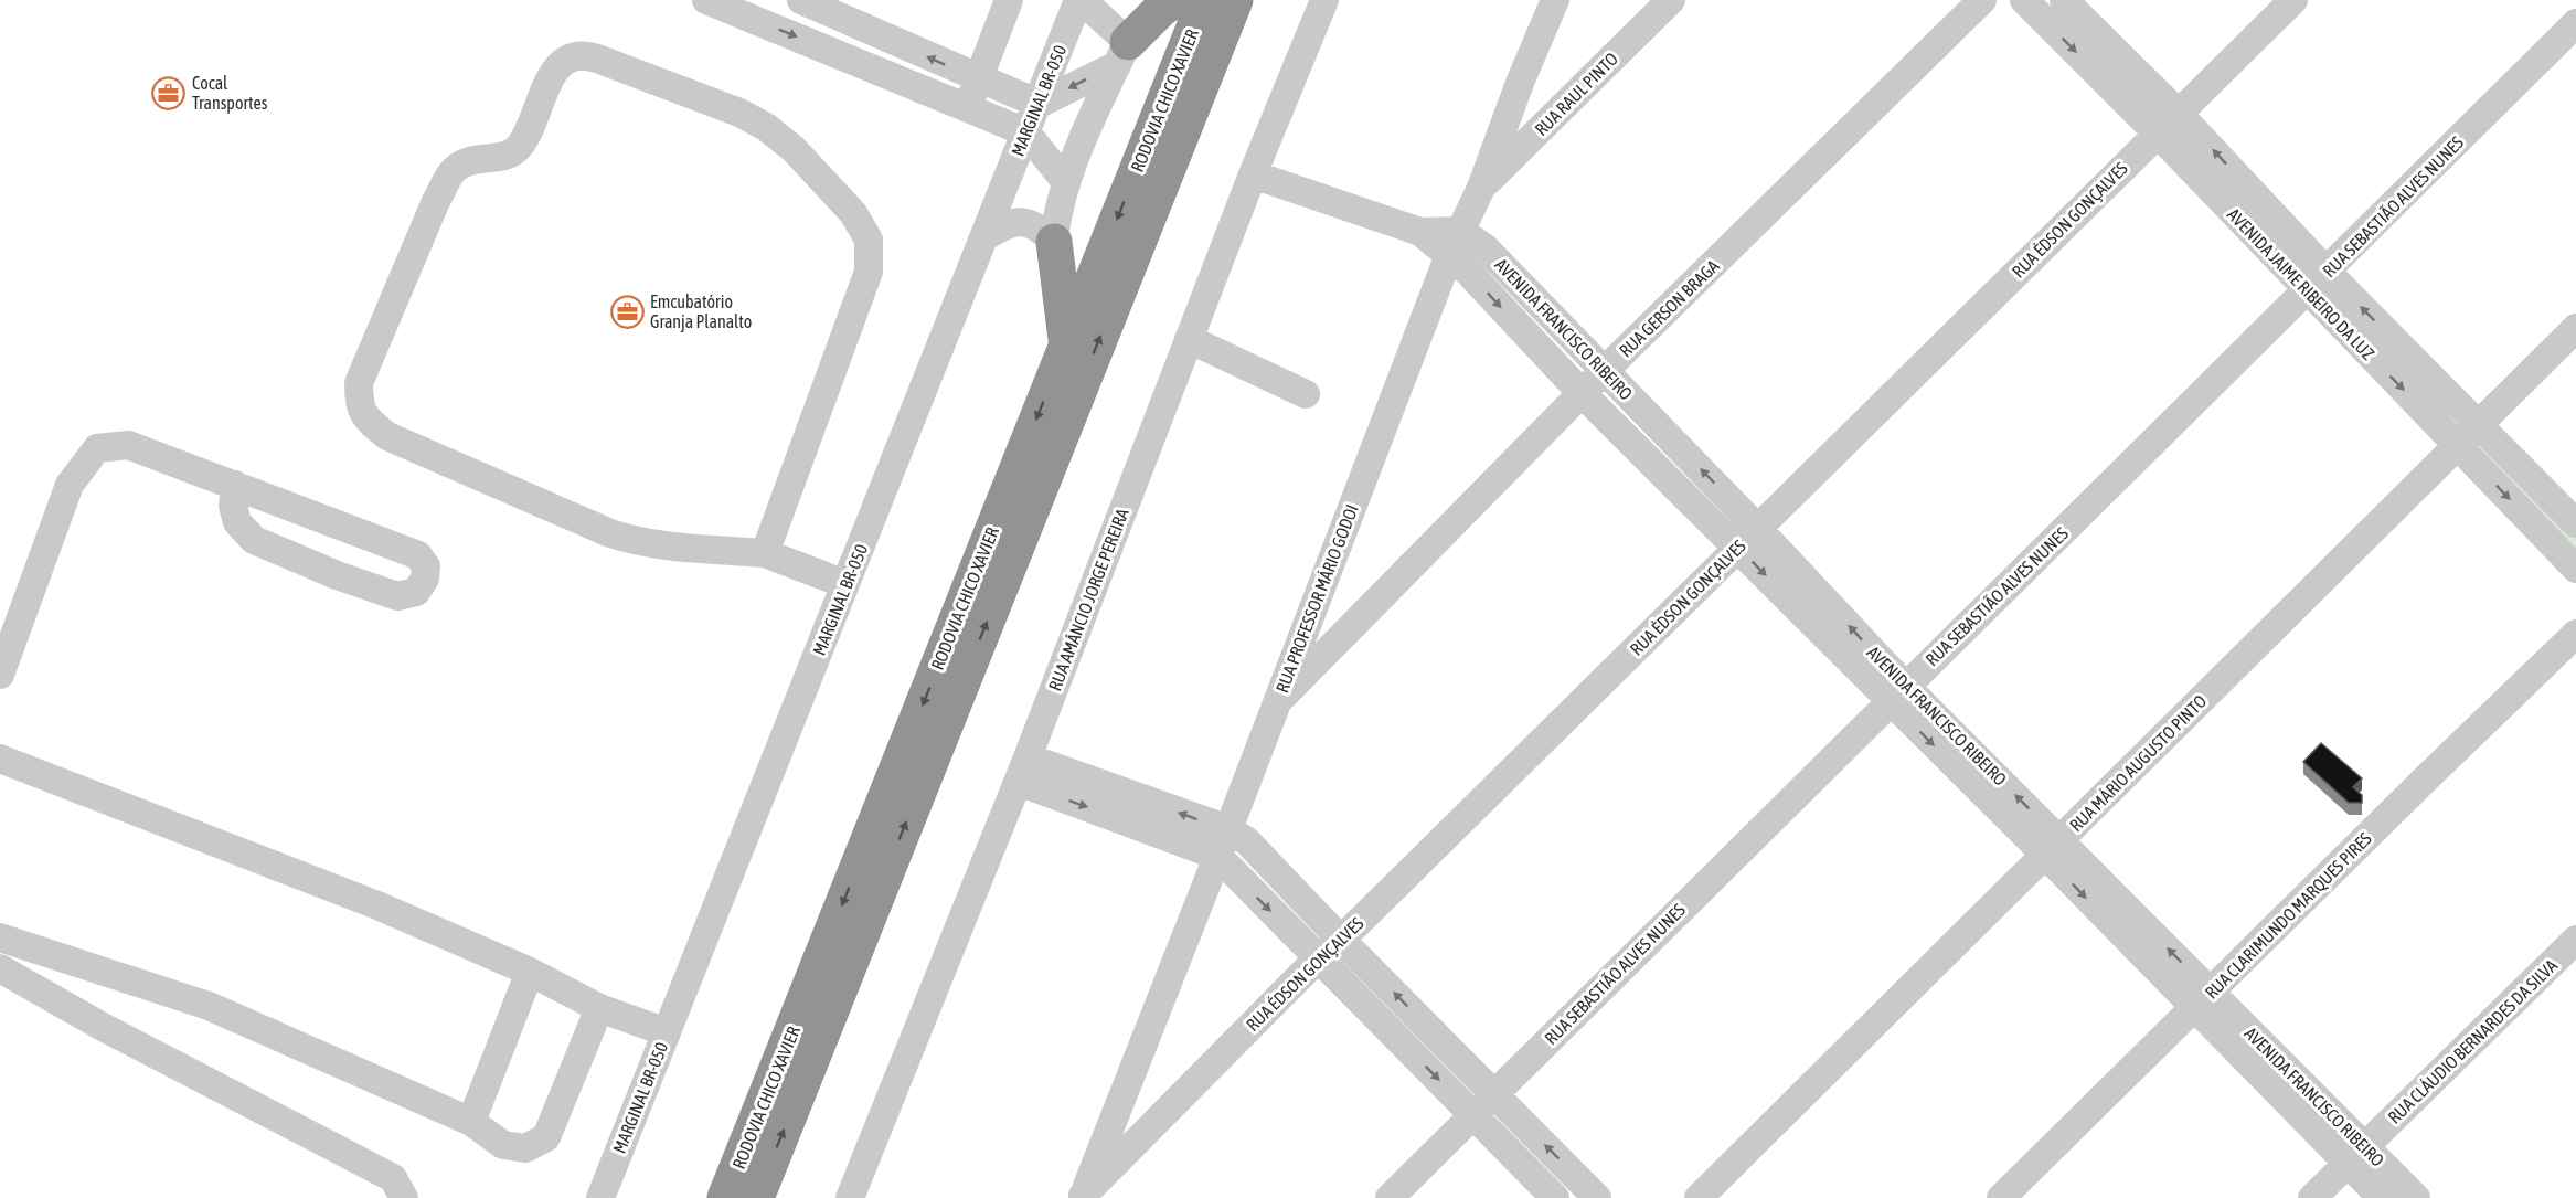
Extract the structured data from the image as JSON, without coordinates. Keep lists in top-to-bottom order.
{
  "streets": {
    "highway": ["RODOVIA CHICO XAVIER"],
    "street": [
      "RUA RAUL PINTO",
      "MARGINAL BR-050",
      "RUA SEBASTIÃO ALVES NUNES",
      "RUA ÉDSON GONÇALVES",
      "AVENIDA JAIME RIBEIRO DA LUZ",
      "RUA GERSON BRAGA",
      "AVENIDA FRANCISCO RIBEIRO",
      "RUA PROFESSOR MÁRIO GODOI",
      "RUA AMÂNCIO JORGE PEREIRA",
      "RUA MÁRIO AUGUSTO PINTO",
      "RUA CLARIMUNDO MARQUES PIRES",
      "RUA CLÁUDIO BERNARDES DA SILVA"
    ]
  },
  "crossings": [
    ["RUA RAUL PINTO", "RUA PROFESSOR MÁRIO GODOI"],
    ["RUA SEBASTIÃO ALVES NUNES", "AVENIDA JAIME RIBEIRO DA LUZ"],
    ["RUA SEBASTIÃO ALVES NUNES", "AVENIDA FRANCISCO RIBEIRO"],
    ["RUA ÉDSON GONÇALVES", "AVENIDA JAIME RIBEIRO DA LUZ"],
    ["RUA ÉDSON GONÇALVES", "AVENIDA FRANCISCO RIBEIRO"],
    ["RUA ÉDSON GONÇALVES", "RUA PROFESSOR MÁRIO GODOI"],
    ["AVENIDA JAIME RIBEIRO DA LUZ", "RUA MÁRIO AUGUSTO PINTO"],
    ["RUA GERSON BRAGA", "AVENIDA FRANCISCO RIBEIRO"],
    ["RUA GERSON BRAGA", "RUA PROFESSOR MÁRIO GODOI"],
    ["AVENIDA FRANCISCO RIBEIRO", "RUA PROFESSOR MÁRIO GODOI"],
    ["AVENIDA FRANCISCO RIBEIRO", "RUA MÁRIO AUGUSTO PINTO"],
    ["AVENIDA FRANCISCO RIBEIRO", "RUA CLARIMUNDO MARQUES PIRES"],
    ["AVENIDA FRANCISCO RIBEIRO", "RUA CLÁUDIO BERNARDES DA SILVA"]
  ],
  "places": {
    "office": ["Cocal Transportes", "Emcubatório Granja Planalto"]
  }
}
